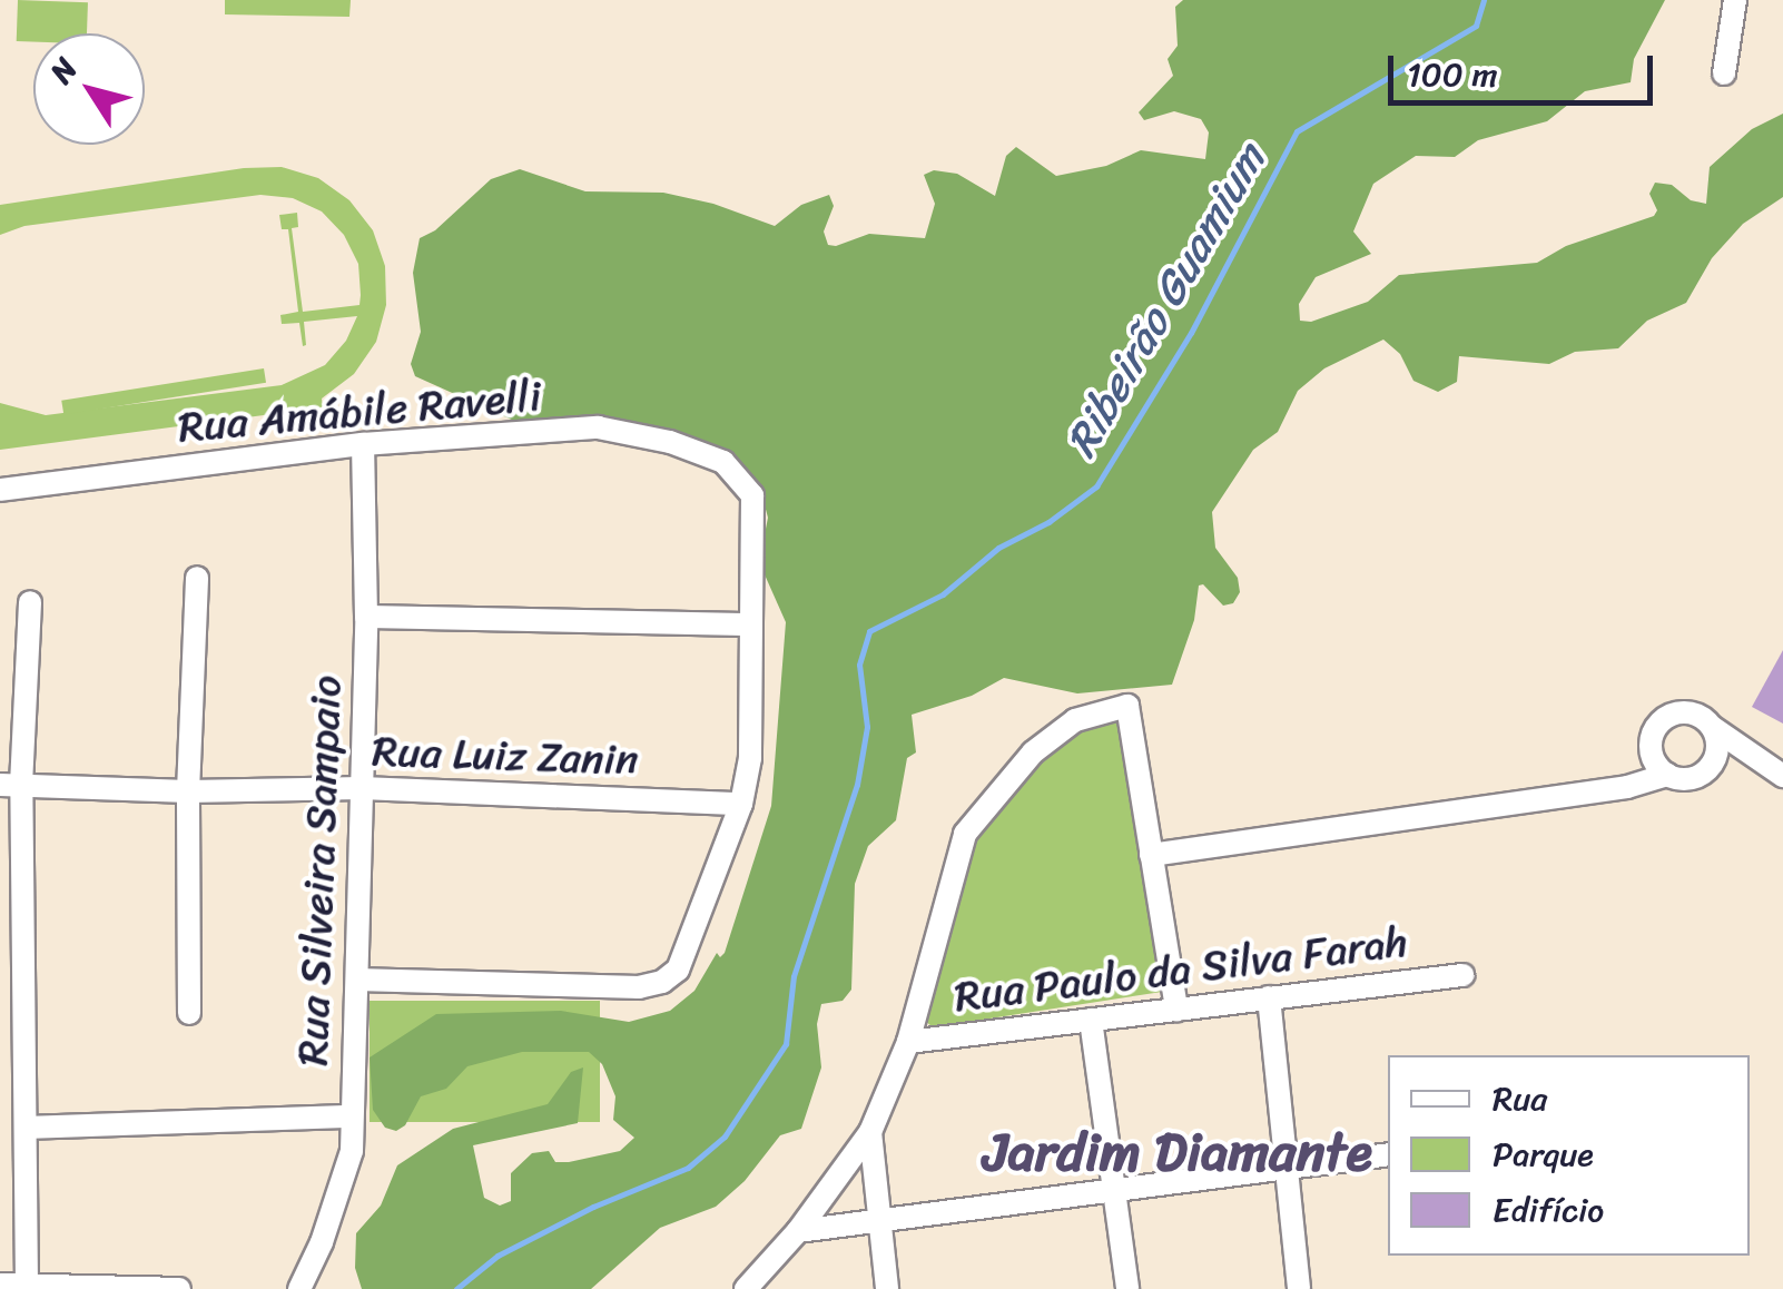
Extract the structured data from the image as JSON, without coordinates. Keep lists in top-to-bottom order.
{
  "streets": {
    "street": [
      "Rua Amábile Ravelli",
      "Rua Luiz Zanin",
      "Rua Silveira Sampaio",
      "Rua Paulo da Silva Farah"
    ]
  },
  "crossings": [
    ["Rua Amábile Ravelli", "Rua Silveira Sampaio"],
    ["Rua Luiz Zanin", "Rua Silveira Sampaio"]
  ],
  "districts": ["Jardim Diamante"],
  "water": ["Ribeirão Guamium"],
  "legend": ["Rua", "Parque", "Edifício"],
  "scale_bar": "100 m",
  "north": "top left"
}
